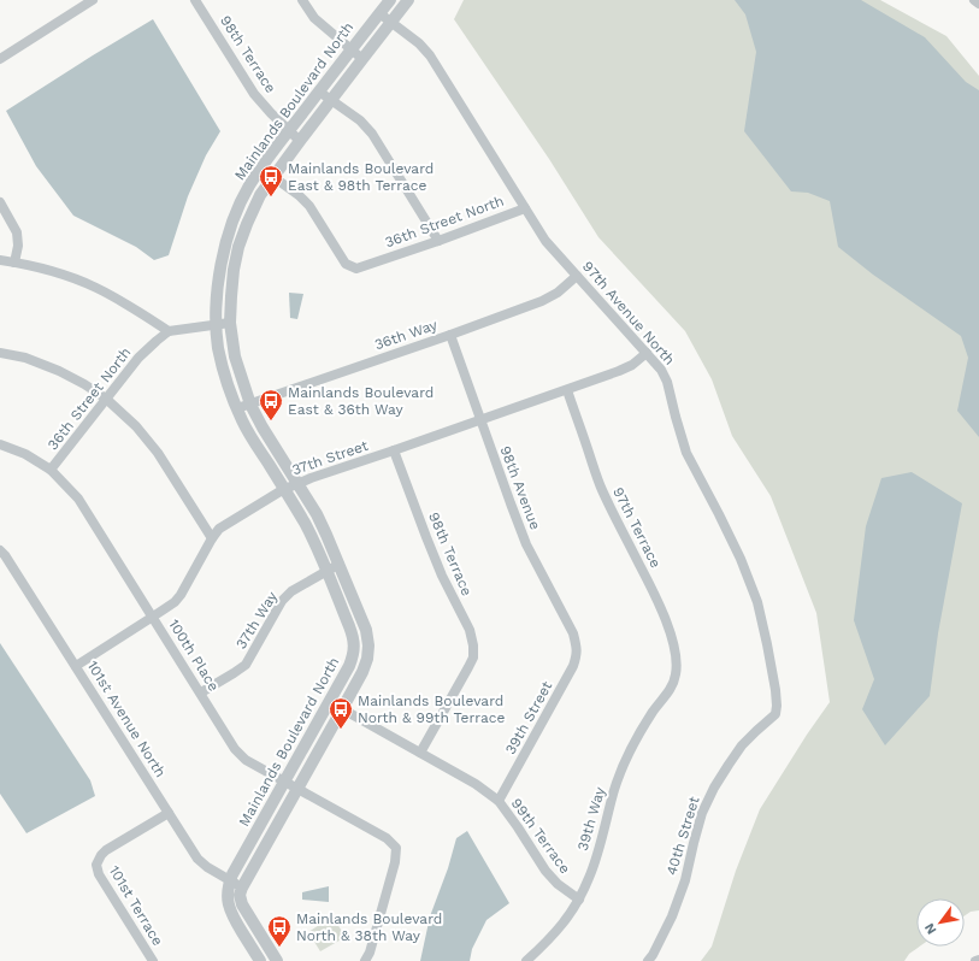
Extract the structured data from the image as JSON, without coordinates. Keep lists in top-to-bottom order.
{
  "streets": {
    "street": [
      "98th Terrace",
      "Mainlands Boulevard North",
      "36th Street North",
      "97th Avenue North",
      "36th Way",
      "37th Street",
      "98th Avenue",
      "97th Terrace",
      "37th Way",
      "100th Place",
      "39th Street",
      "101st Avenue North",
      "39th Way",
      "99th Terrace",
      "40th Street",
      "101st Terrace"
    ]
  },
  "crossings": [
    ["98th Terrace", "Mainlands Boulevard North"],
    ["98th Terrace", "37th Street"],
    ["98th Terrace", "99th Terrace"],
    ["Mainlands Boulevard North", "36th Street North"],
    ["Mainlands Boulevard North", "97th Avenue North"],
    ["Mainlands Boulevard North", "36th Way"],
    ["Mainlands Boulevard North", "37th Street"],
    ["Mainlands Boulevard North", "37th Way"],
    ["Mainlands Boulevard North", "100th Place"],
    ["Mainlands Boulevard North", "101st Avenue North"],
    ["Mainlands Boulevard North", "99th Terrace"],
    ["36th Street North", "97th Avenue North"],
    ["36th Street North", "100th Place"],
    ["97th Avenue North", "36th Way"],
    ["97th Avenue North", "37th Street"],
    ["97th Avenue North", "40th Street"],
    ["36th Way", "98th Avenue"],
    ["37th Street", "98th Avenue"],
    ["37th Street", "97th Terrace"],
    ["37th Street", "100th Place"],
    ["37th Street", "101st Avenue North"],
    ["98th Avenue", "39th Street"],
    ["97th Terrace", "39th Way"],
    ["37th Way", "100th Place"],
    ["39th Street", "99th Terrace"],
    ["101st Avenue North", "101st Terrace"],
    ["39th Way", "99th Terrace"]
  ],
  "places": {
    "bus stop": [
      "Mainlands Boulevard East & 98th Terrace",
      "Mainlands Boulevard East & 36th Way",
      "Mainlands Boulevard North & 99th Terrace",
      "Mainlands Boulevard North & 38th Way"
    ]
  },
  "north": "bottom left"
}
